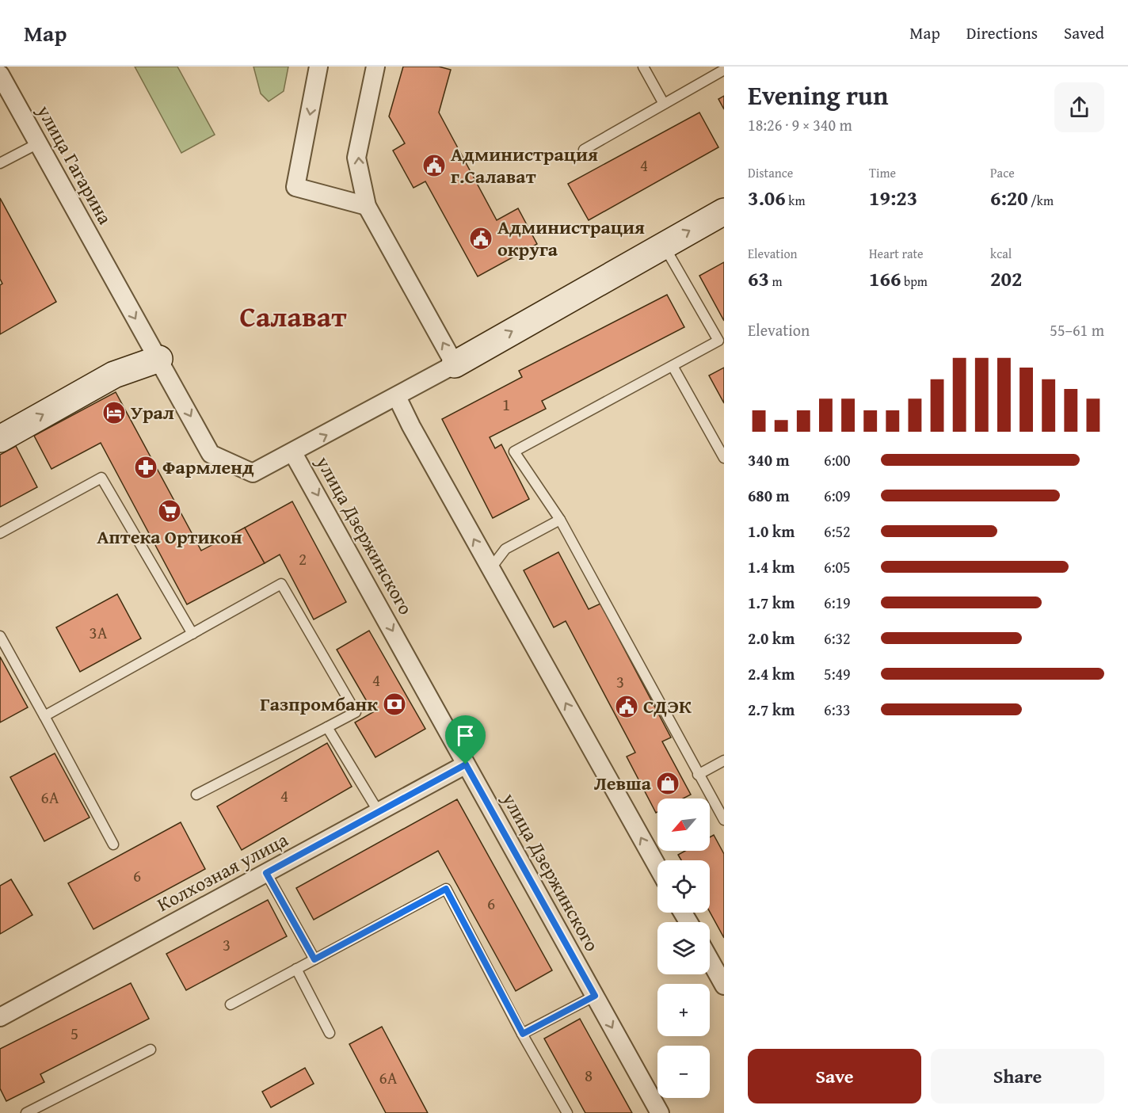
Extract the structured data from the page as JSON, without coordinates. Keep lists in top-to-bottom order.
{
  "streets": {
    "street": ["улица Гагарина", "улица Дзержинского", "Колхозная улица"]
  },
  "crossings": [
    ["улица Гагарина", "улица Дзержинского"],
    ["улица Дзержинского", "Колхозная улица"]
  ],
  "one_way": ["улица Гагарина"],
  "districts": ["Салават"],
  "places": {
    "public building": ["Администрация г.Салават", "Администрация округа", "СДЭК"],
    "hotel": ["Урал"],
    "pharmacy": ["Фармленд"],
    "supermarket": ["Аптека Ортикон"],
    "bank": ["Газпромбанк"],
    "shop": ["Левша"]
  },
  "house_numbers": [
    "4",
    "1",
    "2",
    "3А",
    "4",
    "3",
    "4",
    "6А",
    "6",
    "6",
    "3",
    "5",
    "8",
    "6А"
  ],
  "north": "bottom left",
  "page": {
    "header": "Map",
    "nav": ["Map", "Directions", "Saved"],
    "heading": ["Evening run", "18:26 · 9 × 340 m"],
    "stats": [
      ["Distance", "3.06 km"],
      ["Time", "19:23"],
      ["Pace", "6:20 /km"],
      ["Elevation", "63 m"],
      ["Heart rate", "166 bpm"],
      ["kcal", "202"]
    ],
    "chart": ["Elevation", "55–61 m"],
    "list": [
      {
        "name": "340 m",
        "note": "6:00"
      },
      {
        "name": "680 m",
        "note": "6:09"
      },
      {
        "name": "1.0 km",
        "note": "6:52"
      },
      {
        "name": "1.4 km",
        "note": "6:05"
      },
      {
        "name": "1.7 km",
        "note": "6:19"
      },
      {
        "name": "2.0 km",
        "note": "6:32"
      },
      {
        "name": "2.4 km",
        "note": "5:49"
      },
      {
        "name": "2.7 km",
        "note": "6:33"
      }
    ],
    "map_buttons": ["+", "−"],
    "buttons": ["Save", "Share"]
  }
}
